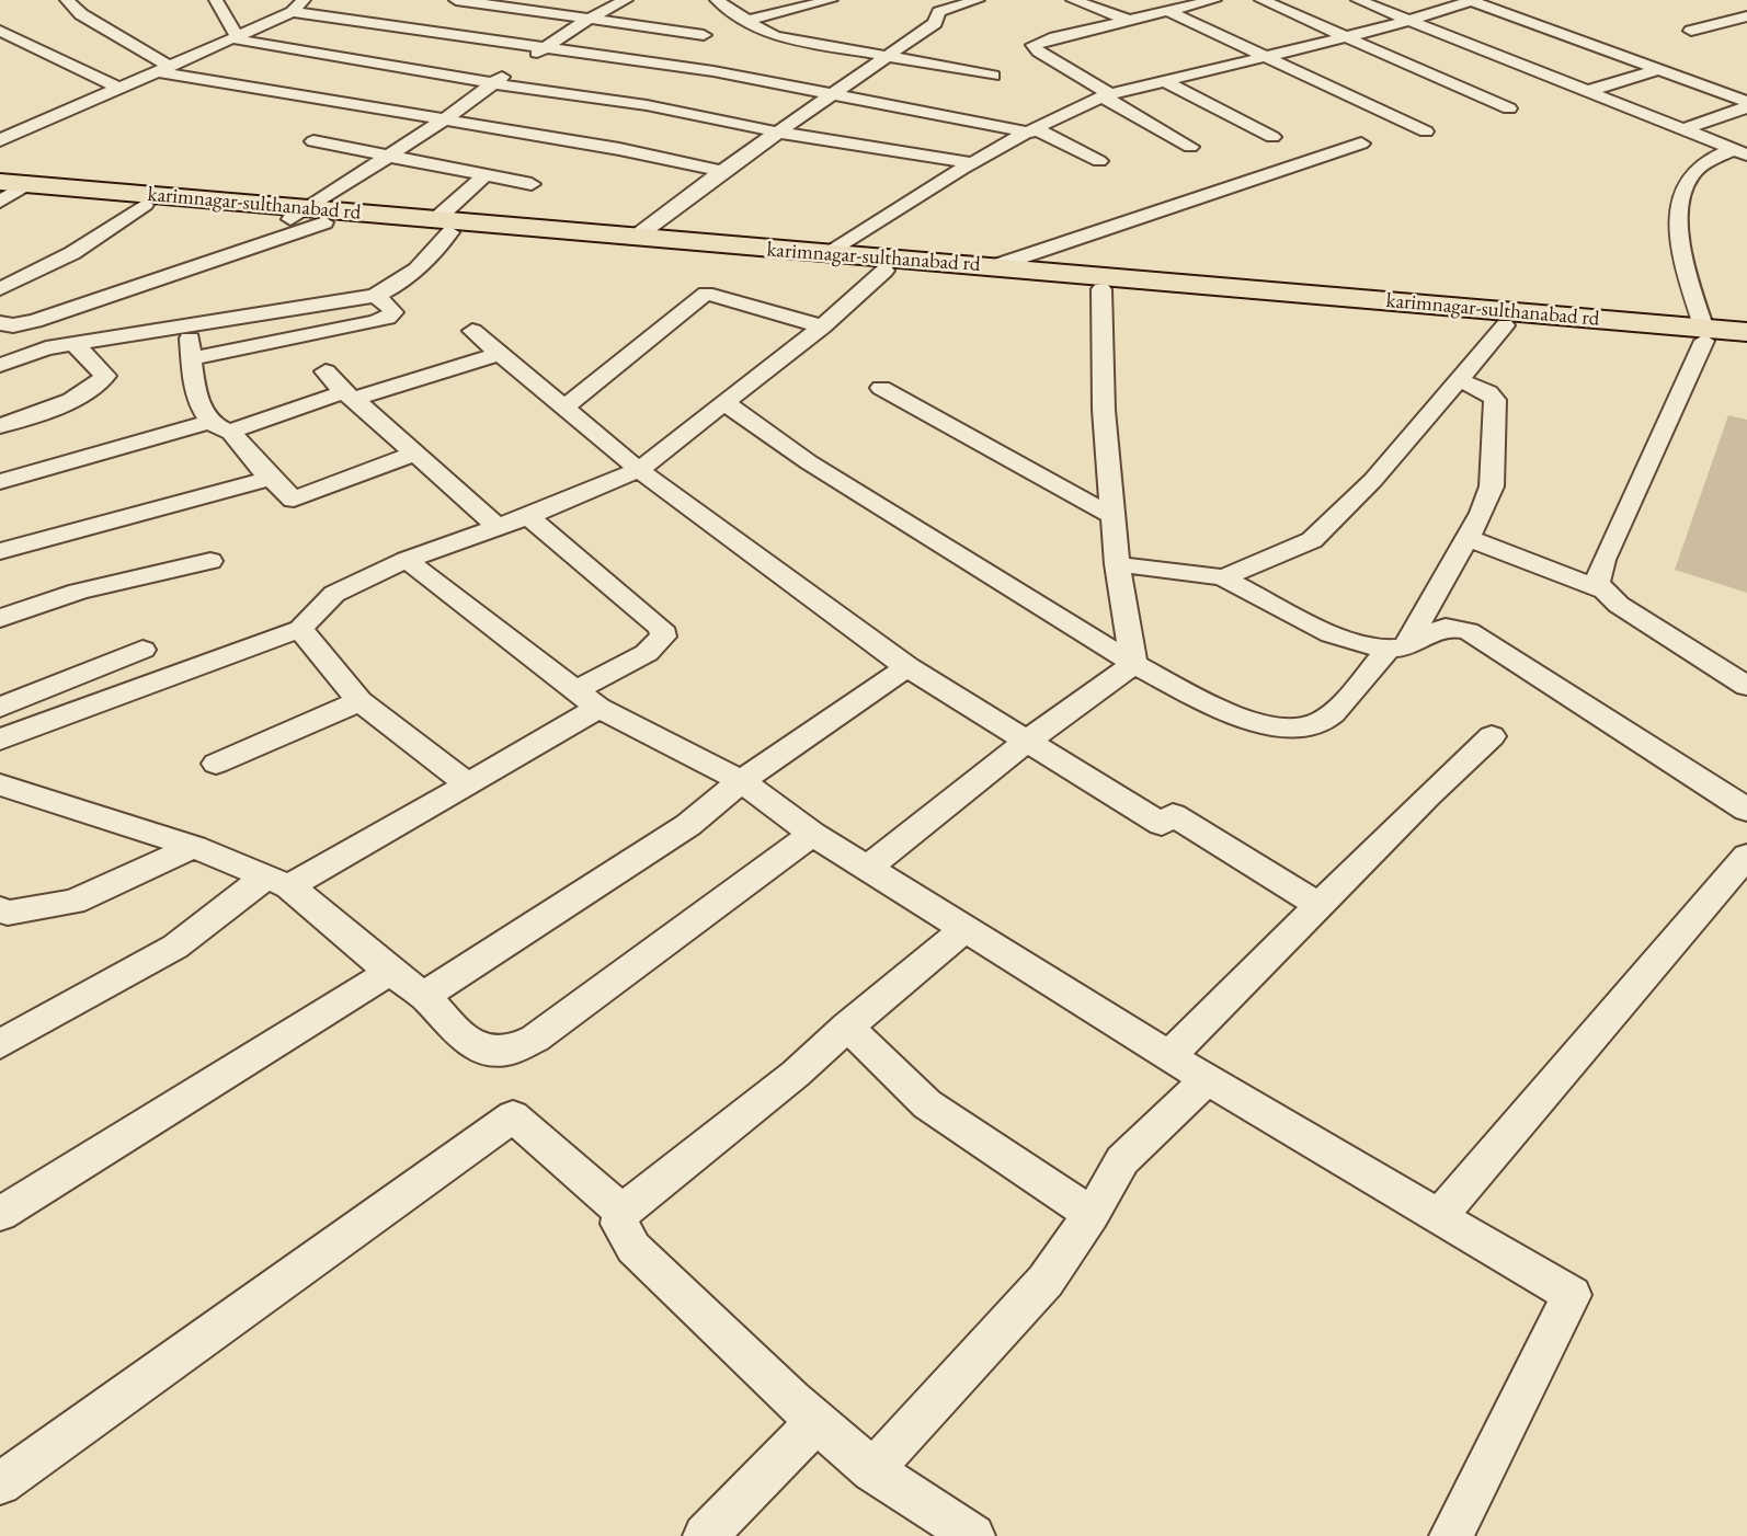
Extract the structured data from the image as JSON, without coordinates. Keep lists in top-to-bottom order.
{
  "streets": {
    "highway": ["karimnagar-sulthanabad rd"]
  }
}
